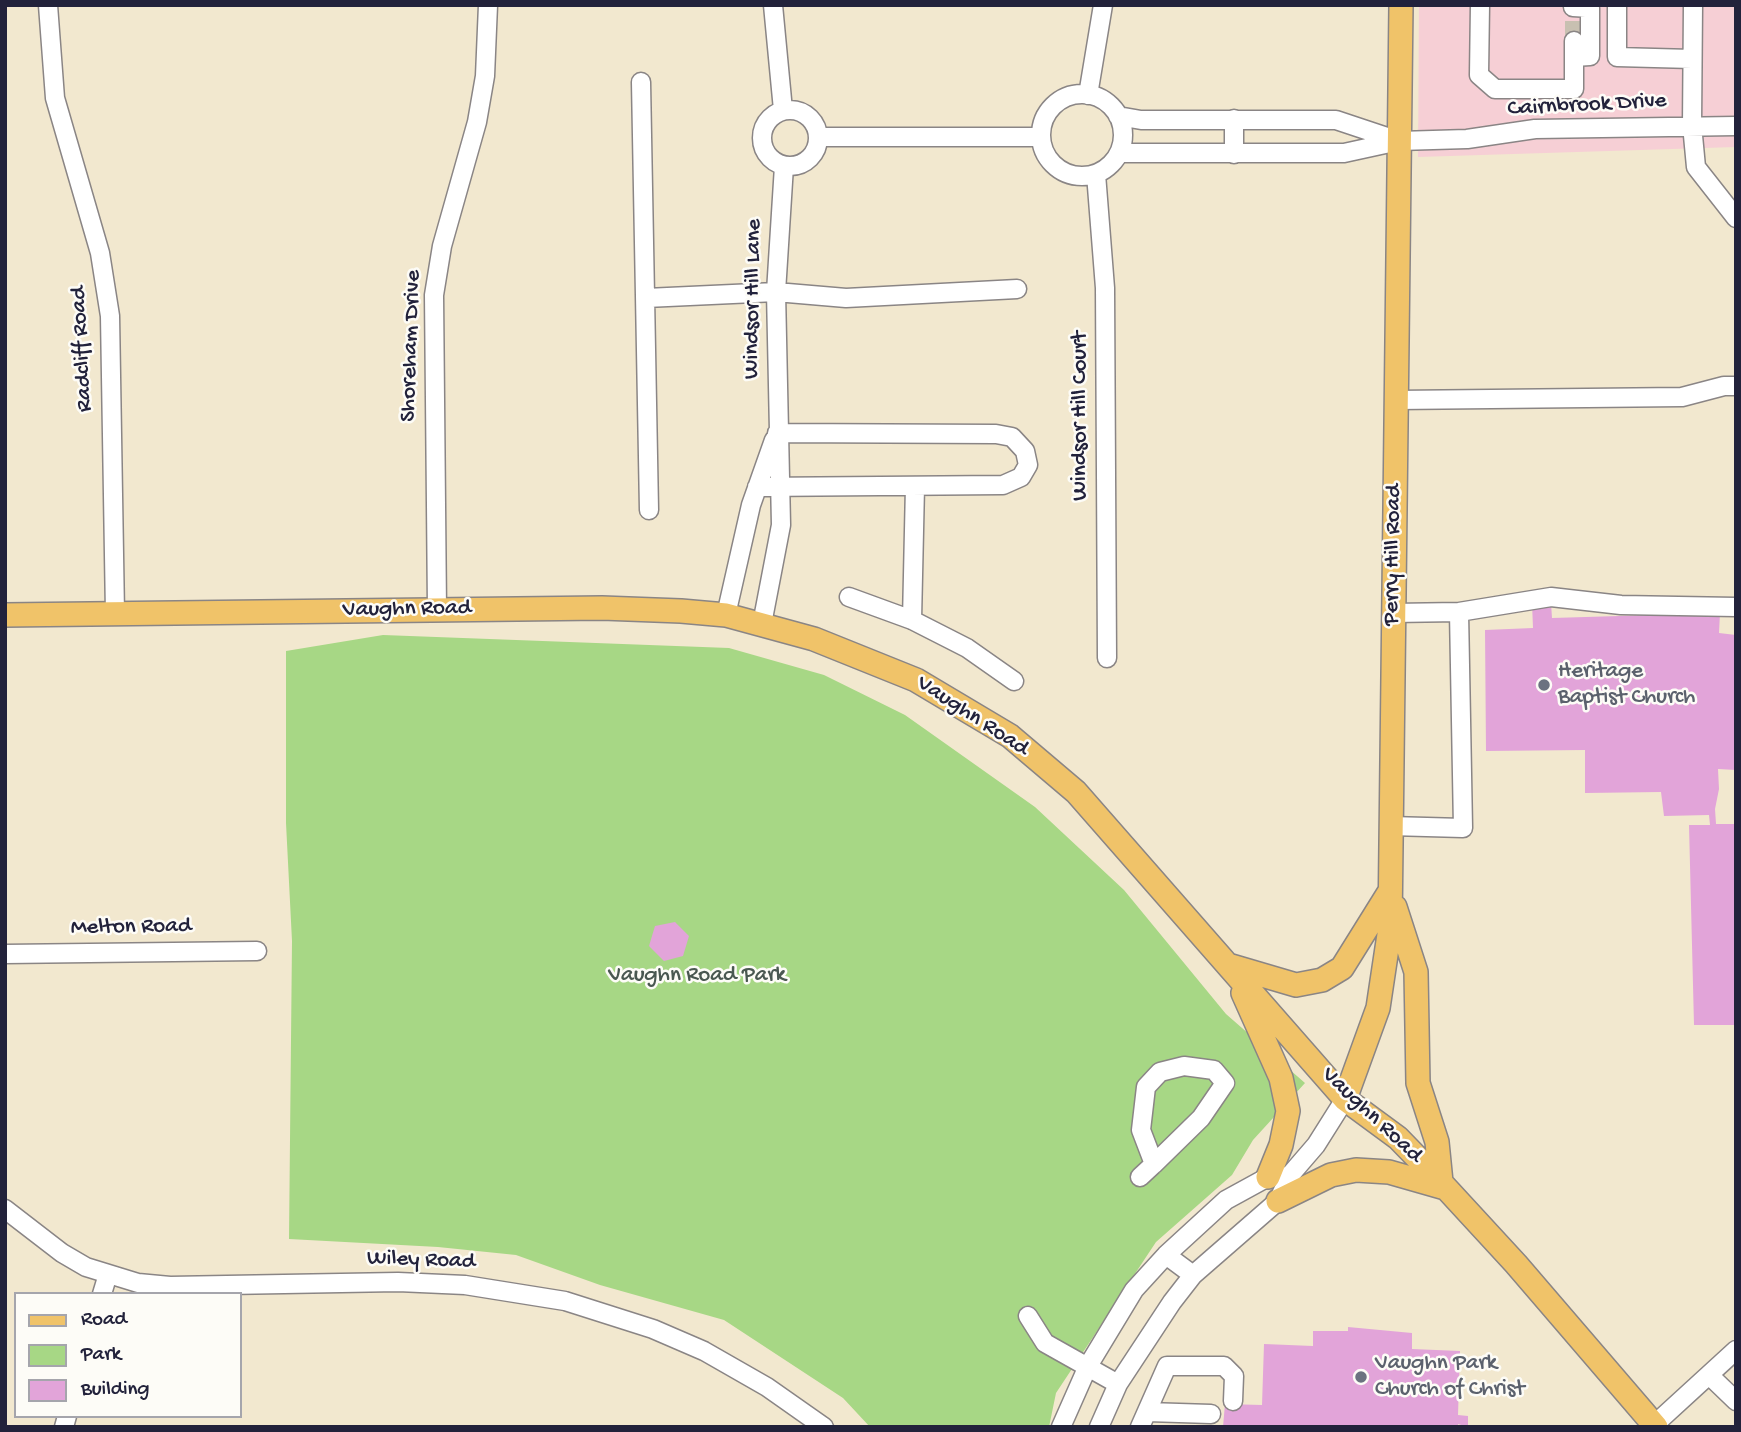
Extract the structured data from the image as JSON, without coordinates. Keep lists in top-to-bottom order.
{
  "streets": {
    "main road": ["Perry Hill Road", "Vaughn Road"],
    "street": [
      "Cairnbrook Drive",
      "Windsor Hill Lane",
      "Shoreham Drive",
      "Radcliff Road",
      "Windsor Hill Court",
      "Melton Road",
      "Wiley Road"
    ]
  },
  "crossings": [
    ["Cairnbrook Drive", "Perry Hill Road"],
    ["Windsor Hill Lane", "Vaughn Road"],
    ["Shoreham Drive", "Vaughn Road"],
    ["Radcliff Road", "Vaughn Road"],
    ["Perry Hill Road", "Vaughn Road"]
  ],
  "parks": ["Vaughn Road Park"],
  "places": ["Heritage Baptist Church", "Vaughn Park Church of Christ"],
  "legend": ["Road", "Park", "Building"]
}
